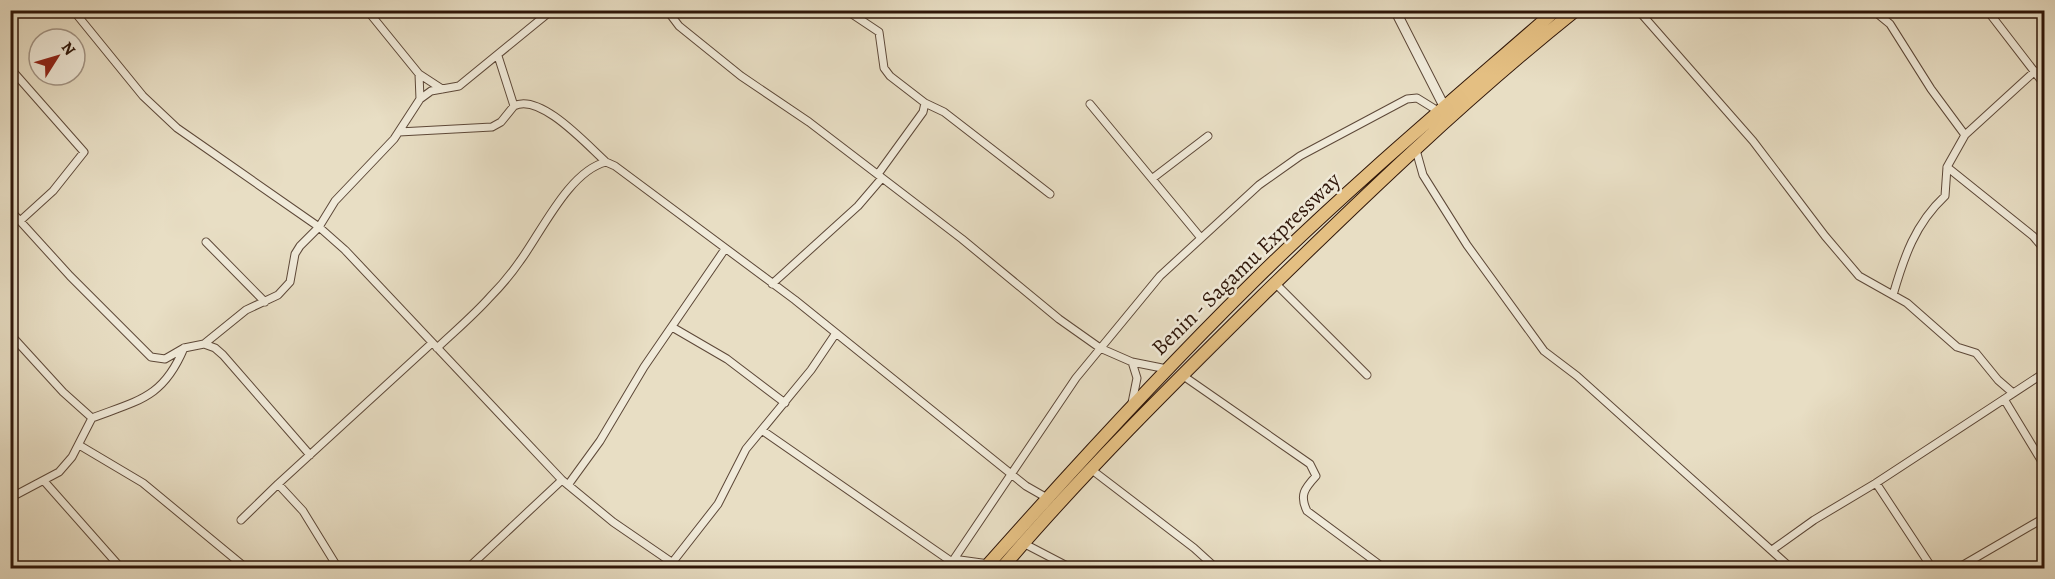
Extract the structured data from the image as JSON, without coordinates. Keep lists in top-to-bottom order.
{
  "streets": {
    "highway": ["Benin - Sagamu Expressway"]
  },
  "north": "top right"
}
